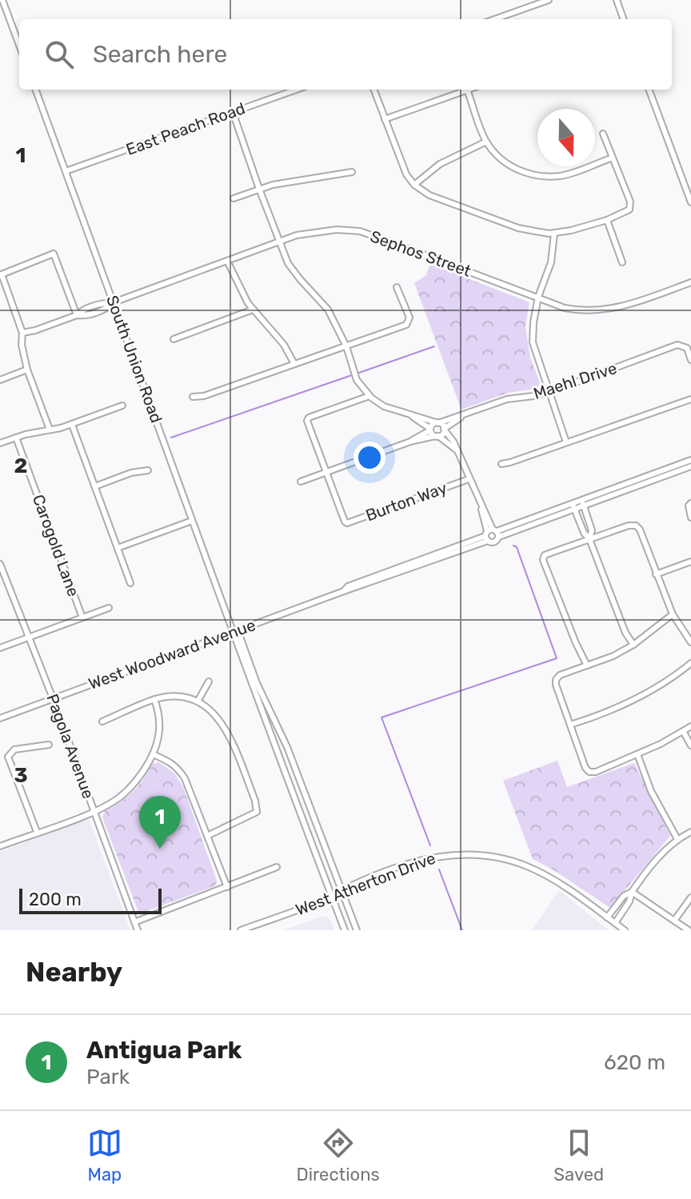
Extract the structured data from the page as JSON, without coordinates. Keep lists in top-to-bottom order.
{
  "streets": {
    "street": [
      "East Peach Road",
      "Sephos Street",
      "South Union Road",
      "Maehl Drive",
      "Burton Way",
      "Carogold Lane",
      "West Woodward Avenue",
      "Pagola Avenue",
      "West Atherton Drive"
    ]
  },
  "crossings": [
    ["East Peach Road", "South Union Road"],
    ["Sephos Street", "South Union Road"],
    ["South Union Road", "West Woodward Avenue"],
    ["South Union Road", "West Atherton Drive"],
    ["West Woodward Avenue", "Pagola Avenue"]
  ],
  "scale_bar": "200 m",
  "north": "bottom",
  "page": {
    "search": "Search here",
    "pins": "1",
    "scale": "200 m",
    "heading": "Nearby",
    "list": [
      {
        "mark": "1",
        "name": "Antigua Park",
        "note": "Park",
        "value": "620 m"
      }
    ],
    "nav": ["Map", "Directions", "Saved"]
  },
  "grid": {
    "rows": ["1", "2", "3"]
  }
}
